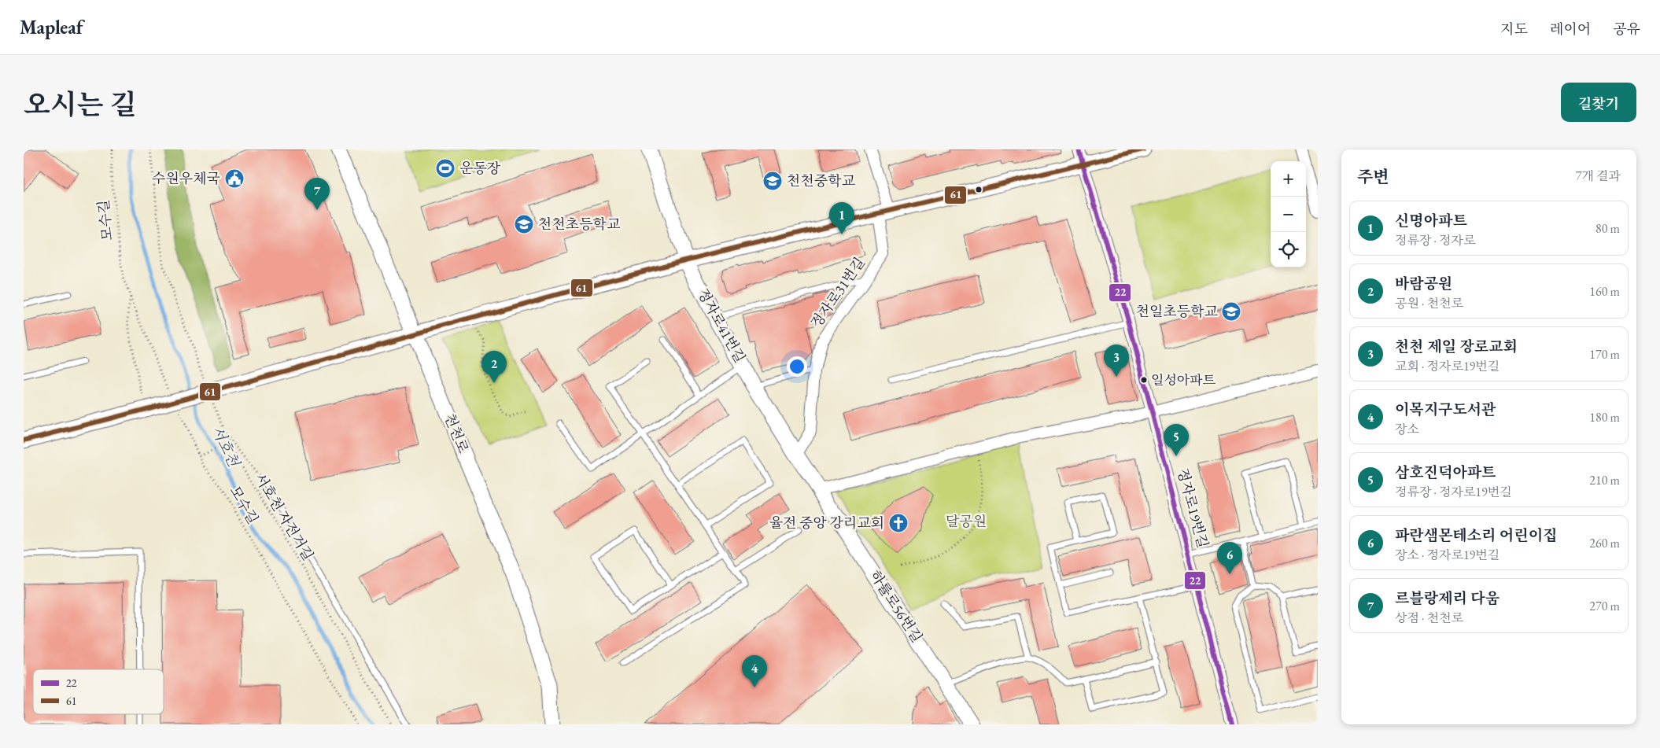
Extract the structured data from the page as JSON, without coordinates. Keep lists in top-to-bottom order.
{
  "streets": {
    "street": [
      "정자로31번길",
      "정자로41번길",
      "천천로",
      "정자로19번길",
      "하률로56번길"
    ],
    "path": ["모수길", "서호천 자전거길"]
  },
  "crossings": [
    ["정자로31번길", "정자로41번길"],
    ["정자로41번길", "하률로56번길"]
  ],
  "water": ["서호천"],
  "parks": ["달공원"],
  "places": {
    "sports": ["운동장"],
    "public building": ["수원우체국"],
    "school or university": ["천천중학교", "천천초등학교", "천일초등학교"],
    "other": ["일성아파트"],
    "church": ["율전 중앙 강리교회"]
  },
  "lines": ["transit line 22", "transit line 61"],
  "legend": ["22", "61"],
  "page": {
    "header": "Mapleaf",
    "nav": ["지도", "레이어", "공유"],
    "title": "오시는 길",
    "buttons": "길찾기",
    "heading": ["주변", "7개 결과"],
    "map_buttons": ["+", "−"],
    "pins": [
      "7",
      "1",
      "3",
      "2",
      "5",
      "6",
      "4"
    ],
    "list": [
      {
        "mark": "1",
        "name": "신명아파트",
        "note": "정류장 · 정자로",
        "value": "80 m"
      },
      {
        "mark": "2",
        "name": "바람공원",
        "note": "공원 · 천천로",
        "value": "160 m"
      },
      {
        "mark": "3",
        "name": "천천 제일 장로교회",
        "note": "교회 · 정자로19번길",
        "value": "170 m"
      },
      {
        "mark": "4",
        "name": "이목지구도서관",
        "note": "장소",
        "value": "180 m"
      },
      {
        "mark": "5",
        "name": "삼호진덕아파트",
        "note": "정류장 · 정자로19번길",
        "value": "210 m"
      },
      {
        "mark": "6",
        "name": "파란샘몬테소리 어린이집",
        "note": "장소 · 정자로19번길",
        "value": "260 m"
      },
      {
        "mark": "7",
        "name": "르블랑제리 다움",
        "note": "상점 · 천천로",
        "value": "270 m"
      }
    ]
  }
}
